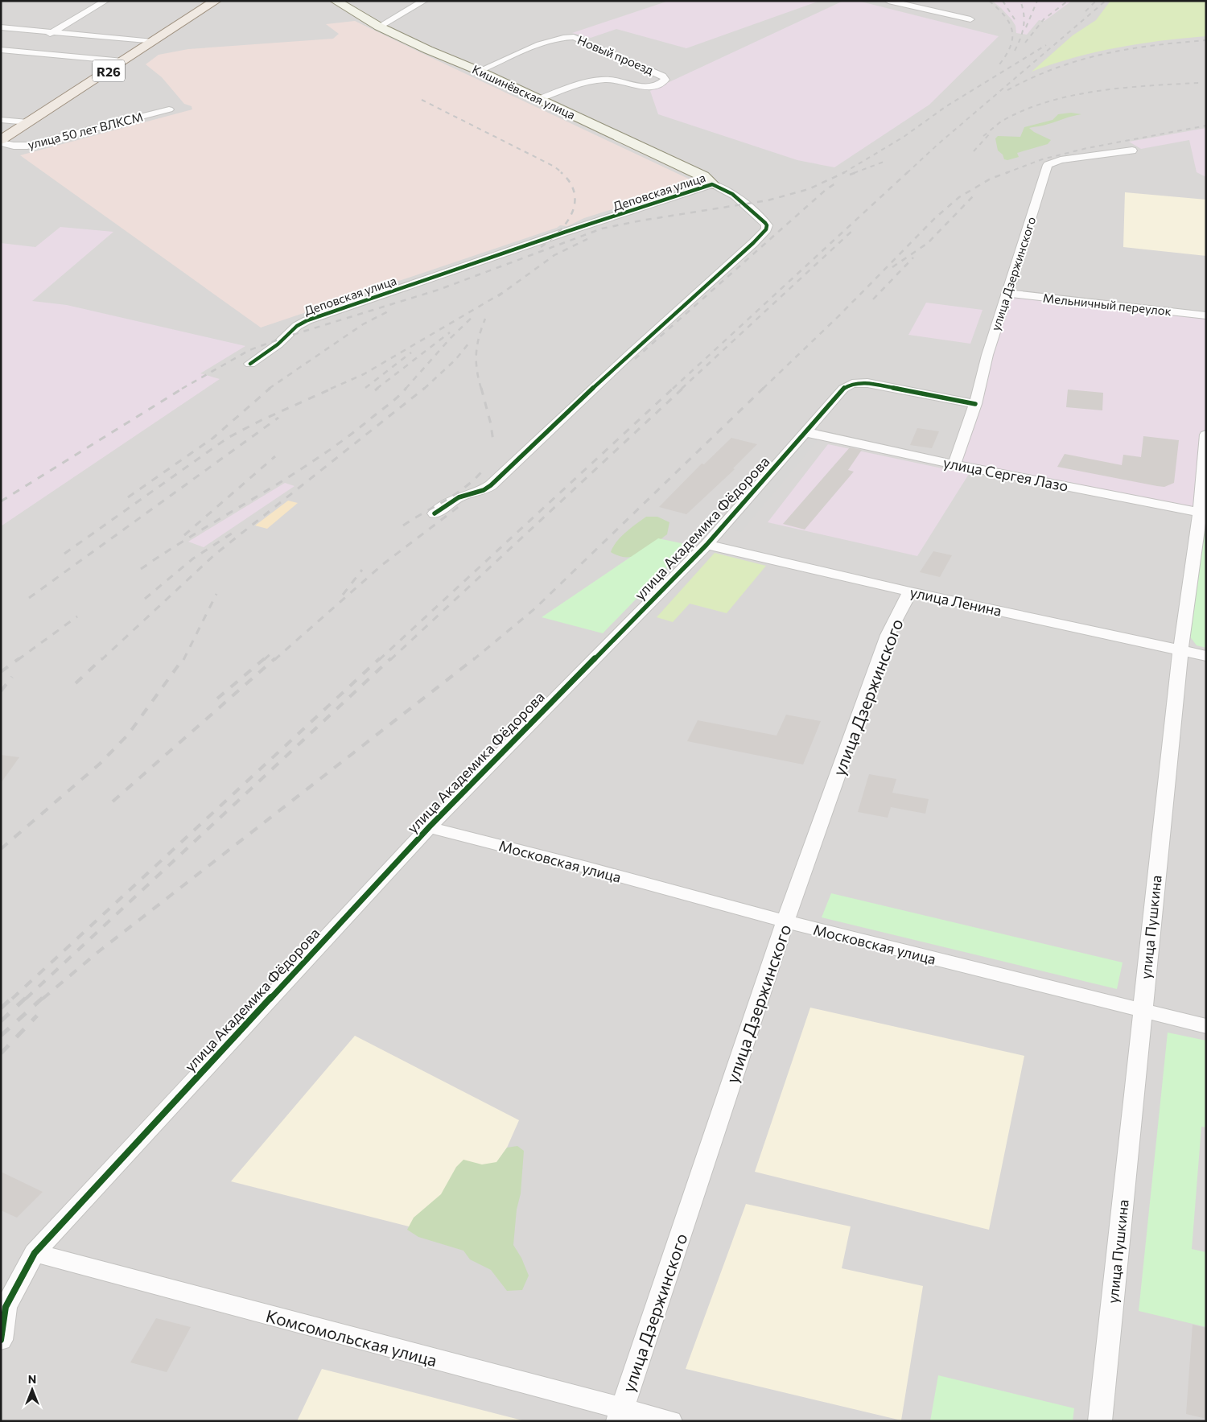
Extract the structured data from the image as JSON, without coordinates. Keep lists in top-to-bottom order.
{
  "streets": {
    "main road": ["R26"],
    "street": [
      "Новый проезд",
      "Кишинёвская улица",
      "улица 50 лет ВЛКСМ",
      "Деповская улица",
      "улица Дзержинского",
      "Мельничный переулок",
      "улица Сергея Лазо",
      "улица Академика Фёдорова",
      "улица Ленина",
      "Московская улица",
      "улица Пушкина",
      "Комсомольская улица"
    ]
  },
  "crossings": [
    ["Новый проезд", "Кишинёвская улица"],
    ["R26", "улица 50 лет ВЛКСМ"],
    ["Кишинёвская улица", "Деповская улица"],
    ["улица Дзержинского", "Мельничный переулок"],
    ["улица Дзержинского", "улица Сергея Лазо"],
    ["улица Дзержинского", "улица Академика Фёдорова"],
    ["улица Дзержинского", "улица Ленина"],
    ["улица Дзержинского", "Московская улица"],
    ["улица Дзержинского", "Комсомольская улица"],
    ["улица Сергея Лазо", "улица Академика Фёдорова"],
    ["улица Сергея Лазо", "улица Пушкина"],
    ["улица Академика Фёдорова", "улица Ленина"],
    ["улица Академика Фёдорова", "Московская улица"],
    ["улица Академика Фёдорова", "Комсомольская улица"],
    ["улица Ленина", "улица Пушкина"],
    ["Московская улица", "улица Пушкина"]
  ],
  "north": "top"
}
